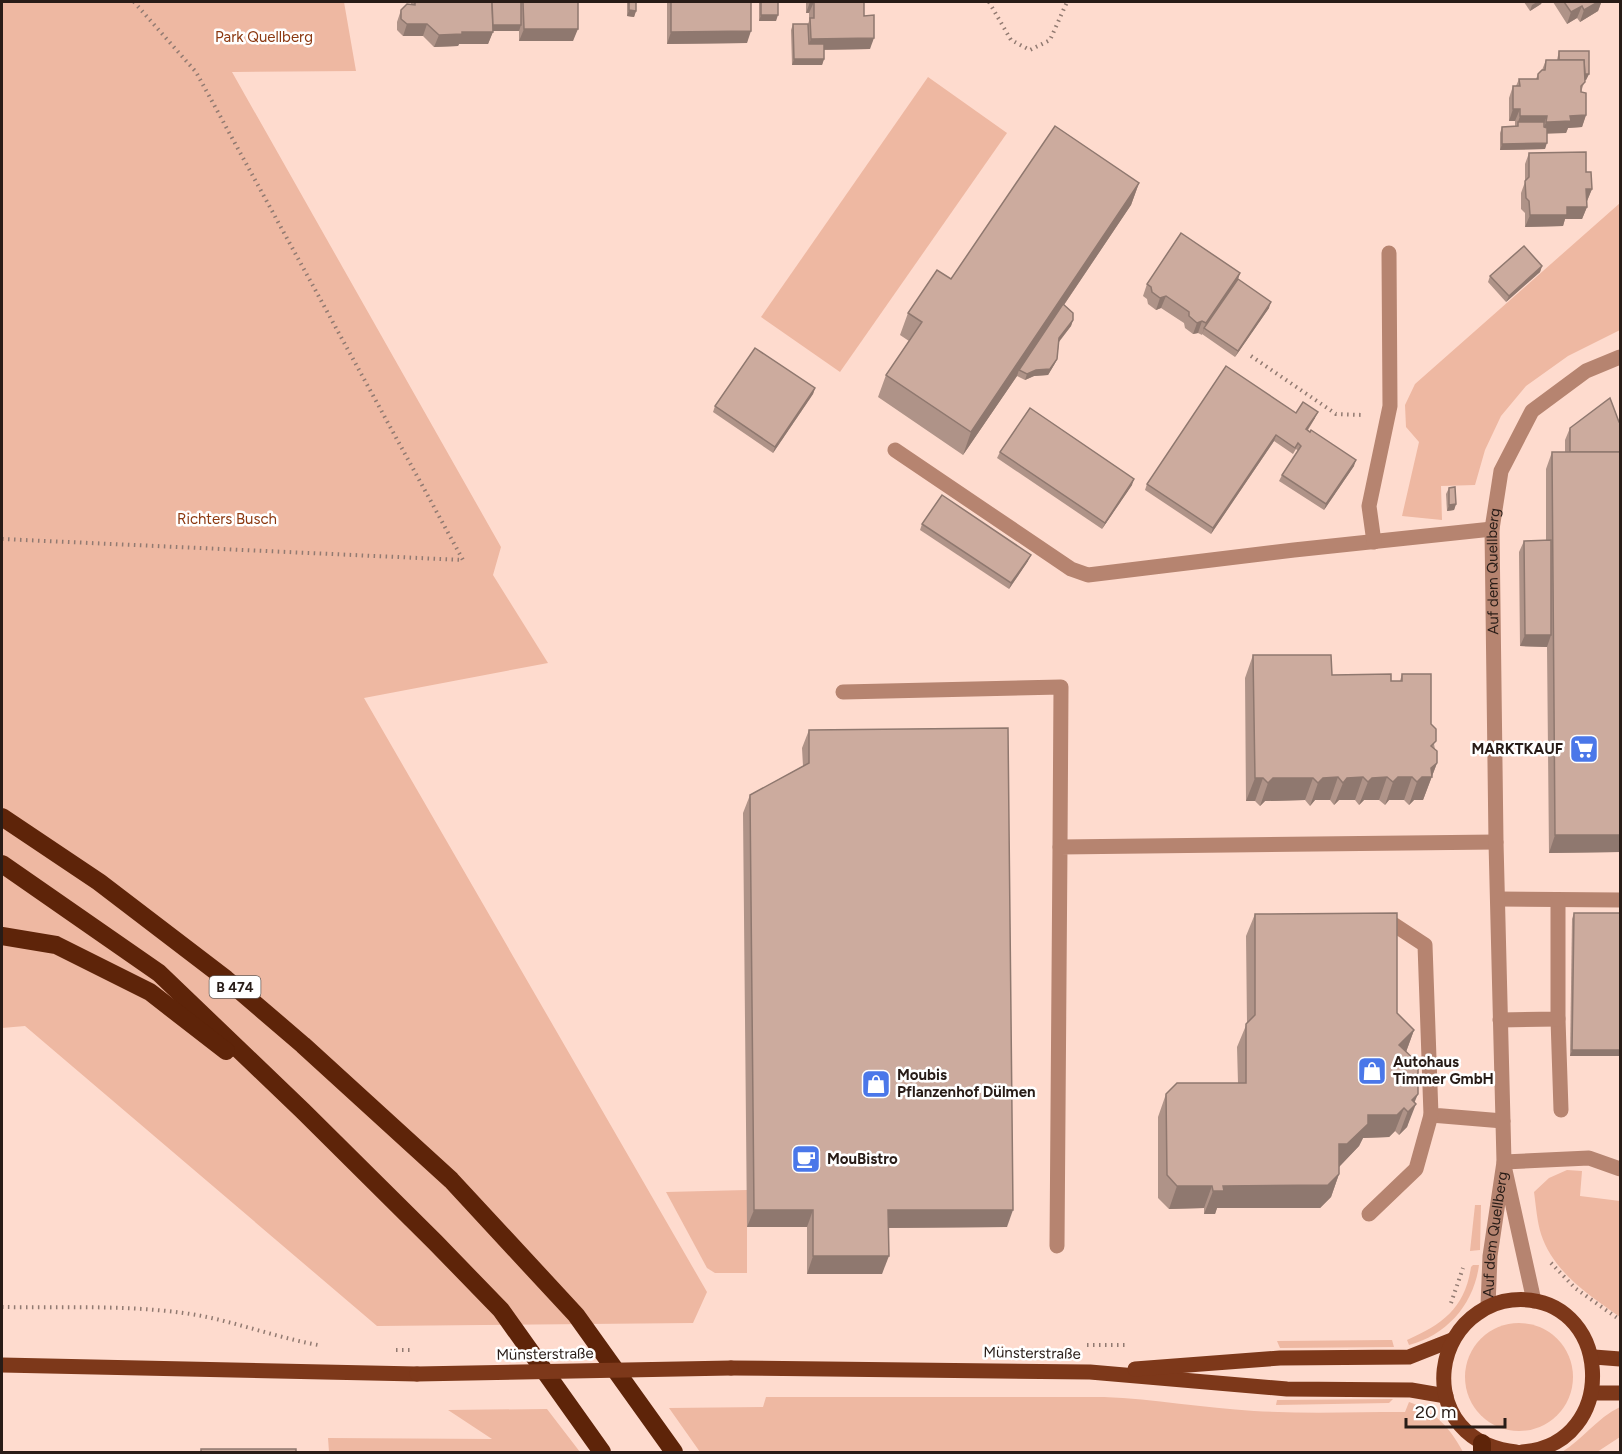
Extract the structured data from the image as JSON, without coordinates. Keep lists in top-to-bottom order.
{
  "streets": {
    "highway": ["B 474"],
    "main road": ["Münsterstraße"],
    "street": ["Auf dem Quellberg"]
  },
  "parks": ["Park Quellberg", "Richters Busch"],
  "places": {
    "supermarket": ["MARKTKAUF"],
    "shop": ["Autohaus Timmer GmbH", "Moubis Pflanzenhof Dülmen"],
    "cafe": ["MouBistro"]
  },
  "scale_bar": "20 m"
}
